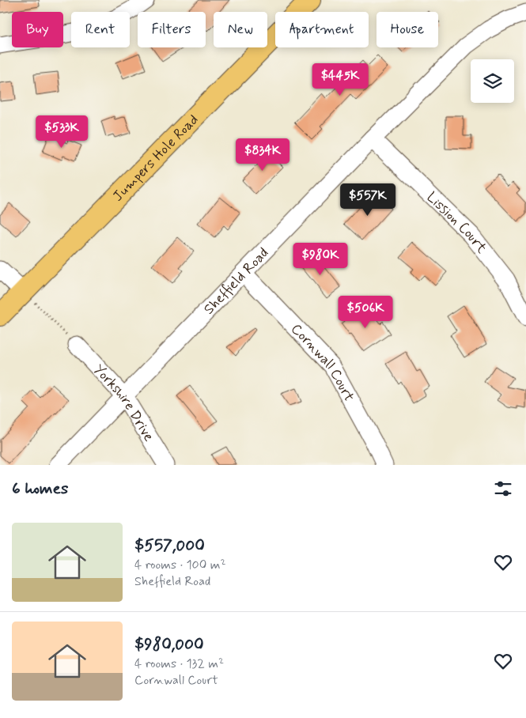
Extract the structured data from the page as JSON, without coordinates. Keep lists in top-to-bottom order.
{
  "streets": {
    "main road": ["Jumpers Hole Road"],
    "street": [
      "Lission Court",
      "Sheffield Road",
      "Cornwall Court",
      "Yorkshire Drive"
    ]
  },
  "crossings": [
    ["Lission Court", "Sheffield Road"],
    ["Sheffield Road", "Cornwall Court"],
    ["Sheffield Road", "Yorkshire Drive"]
  ],
  "page": {
    "chip": [
      "Buy",
      "Rent",
      "Filters",
      "New",
      "Apartment",
      "House"
    ],
    "price": [
      "$445K",
      "$533K",
      "$834K",
      "$557K",
      "$980K",
      "$506K"
    ],
    "heading": "6 homes",
    "list": [
      {
        "name": "$557,000",
        "note": "4 rooms · 100 m² · Sheffield Road"
      },
      {
        "name": "$980,000",
        "note": "4 rooms · 132 m² · Cornwall Court"
      }
    ]
  }
}
